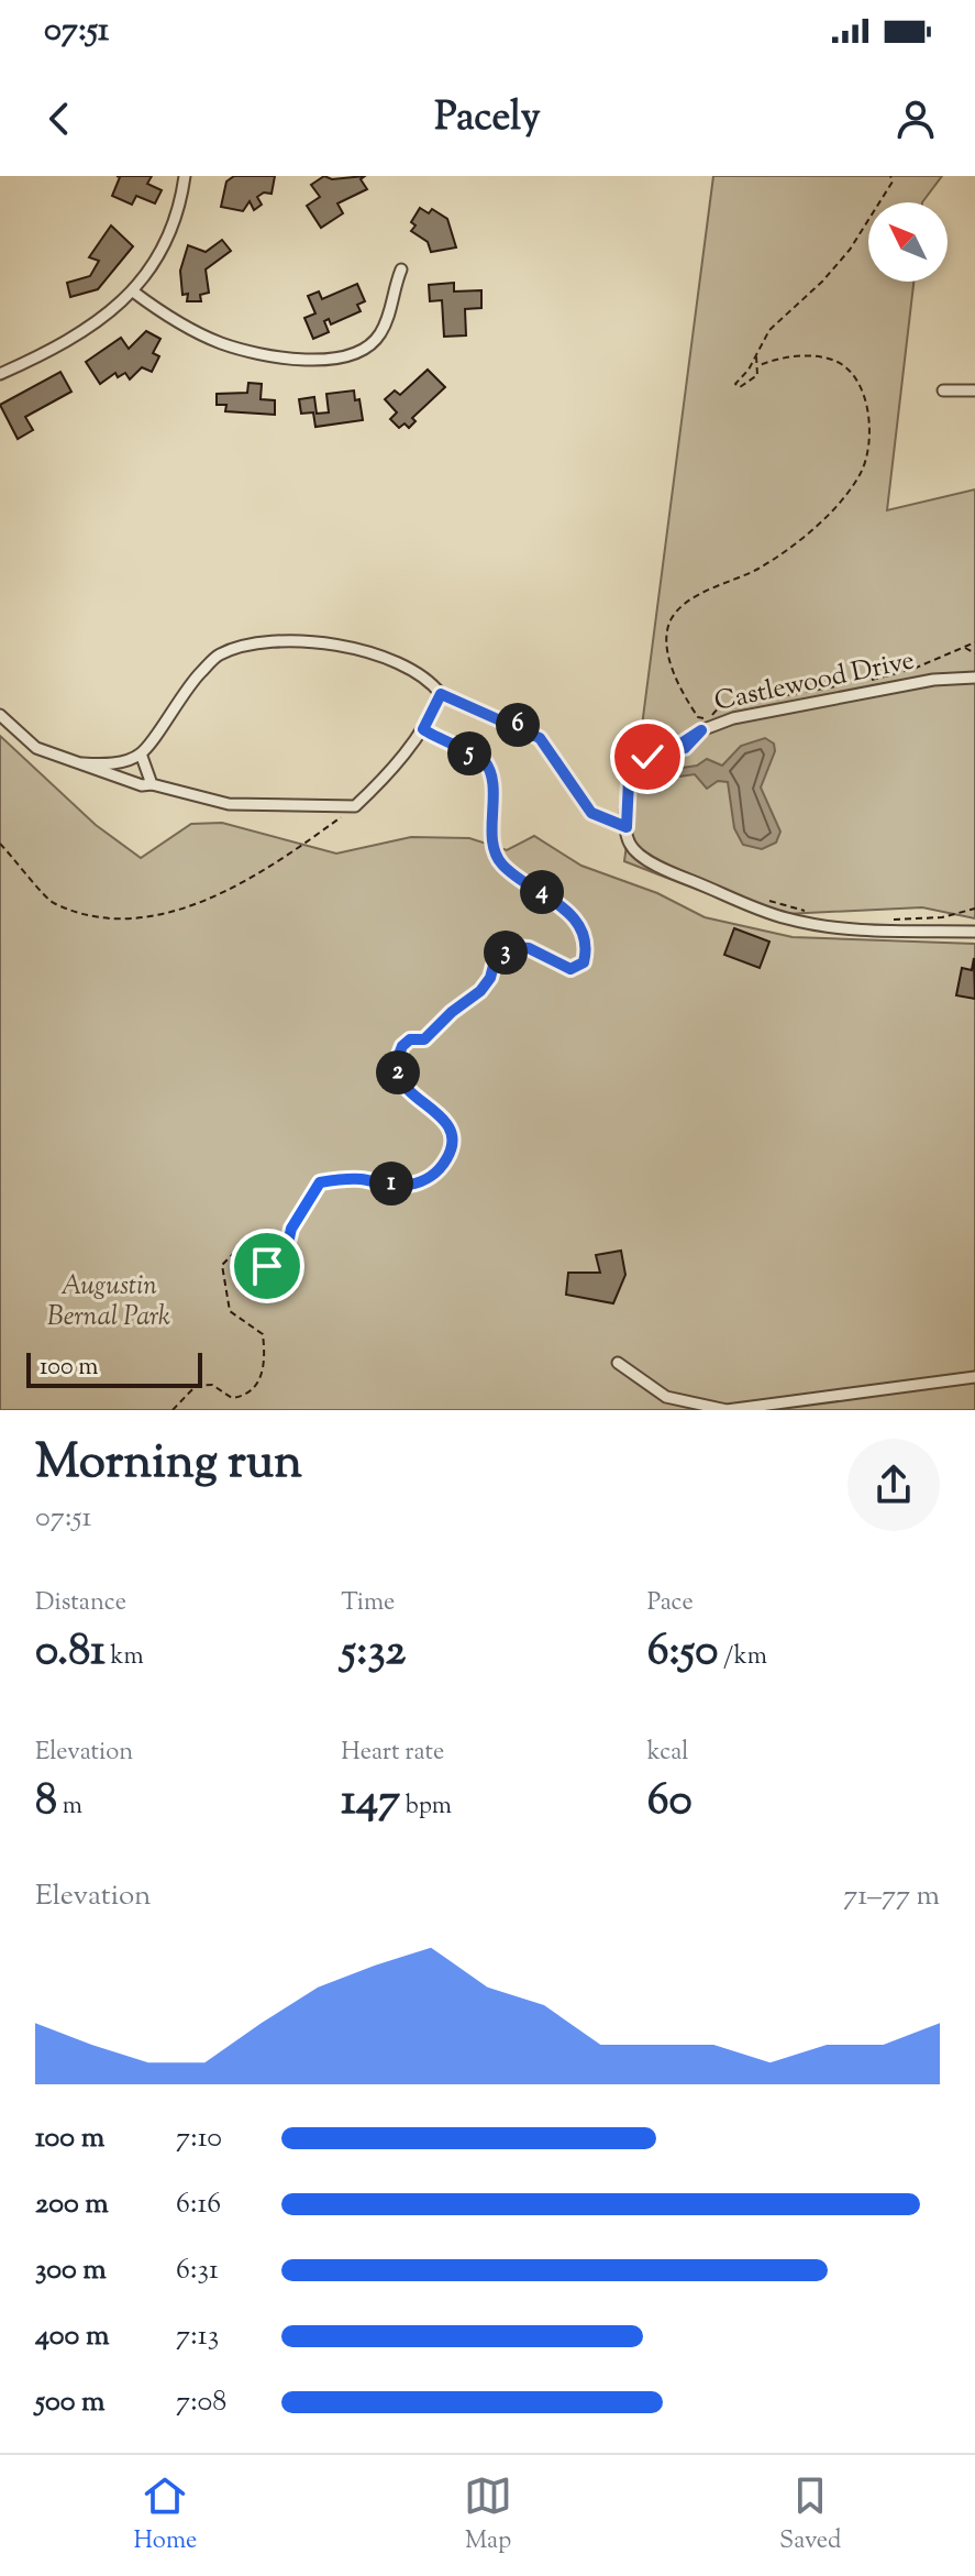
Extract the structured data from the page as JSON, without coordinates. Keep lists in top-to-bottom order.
{
  "streets": {
    "street": ["Castlewood Drive"]
  },
  "parks": ["Augustin Bernal Park"],
  "scale_bar": "100 m",
  "north": "top left",
  "page": {
    "status": "07:51",
    "header": "Pacely",
    "pins": [
      "6",
      "5",
      "4",
      "3",
      "2",
      "1"
    ],
    "scale": "100 m",
    "heading": ["Morning run", "07:51"],
    "stats": [
      ["Distance", "0.81 km"],
      ["Time", "5:32"],
      ["Pace", "6:50 /km"],
      ["Elevation", "8 m"],
      ["Heart rate", "147 bpm"],
      ["kcal", "60"]
    ],
    "chart": ["Elevation", "71–77 m"],
    "list": [
      {
        "name": "100 m",
        "note": "7:10"
      },
      {
        "name": "200 m",
        "note": "6:16"
      },
      {
        "name": "300 m",
        "note": "6:31"
      },
      {
        "name": "400 m",
        "note": "7:13"
      },
      {
        "name": "500 m",
        "note": "7:08"
      }
    ],
    "tabs": ["Home", "Map", "Saved"]
  }
}
